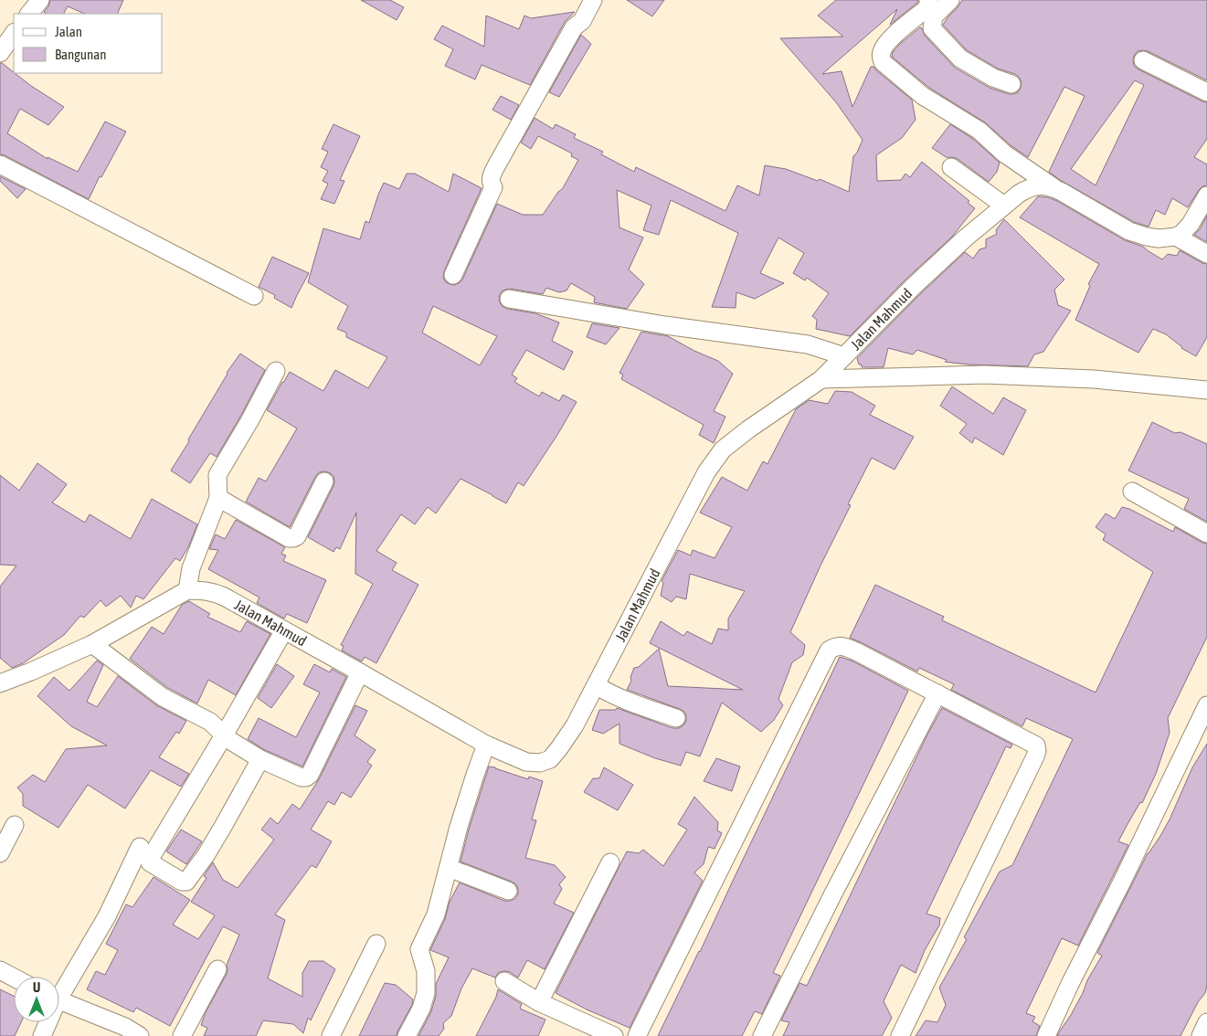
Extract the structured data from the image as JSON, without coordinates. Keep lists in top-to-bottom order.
{
  "streets": {
    "street": ["Jalan Mahmud"]
  },
  "legend": ["Jalan", "Bangunan"],
  "north": "top"
}
